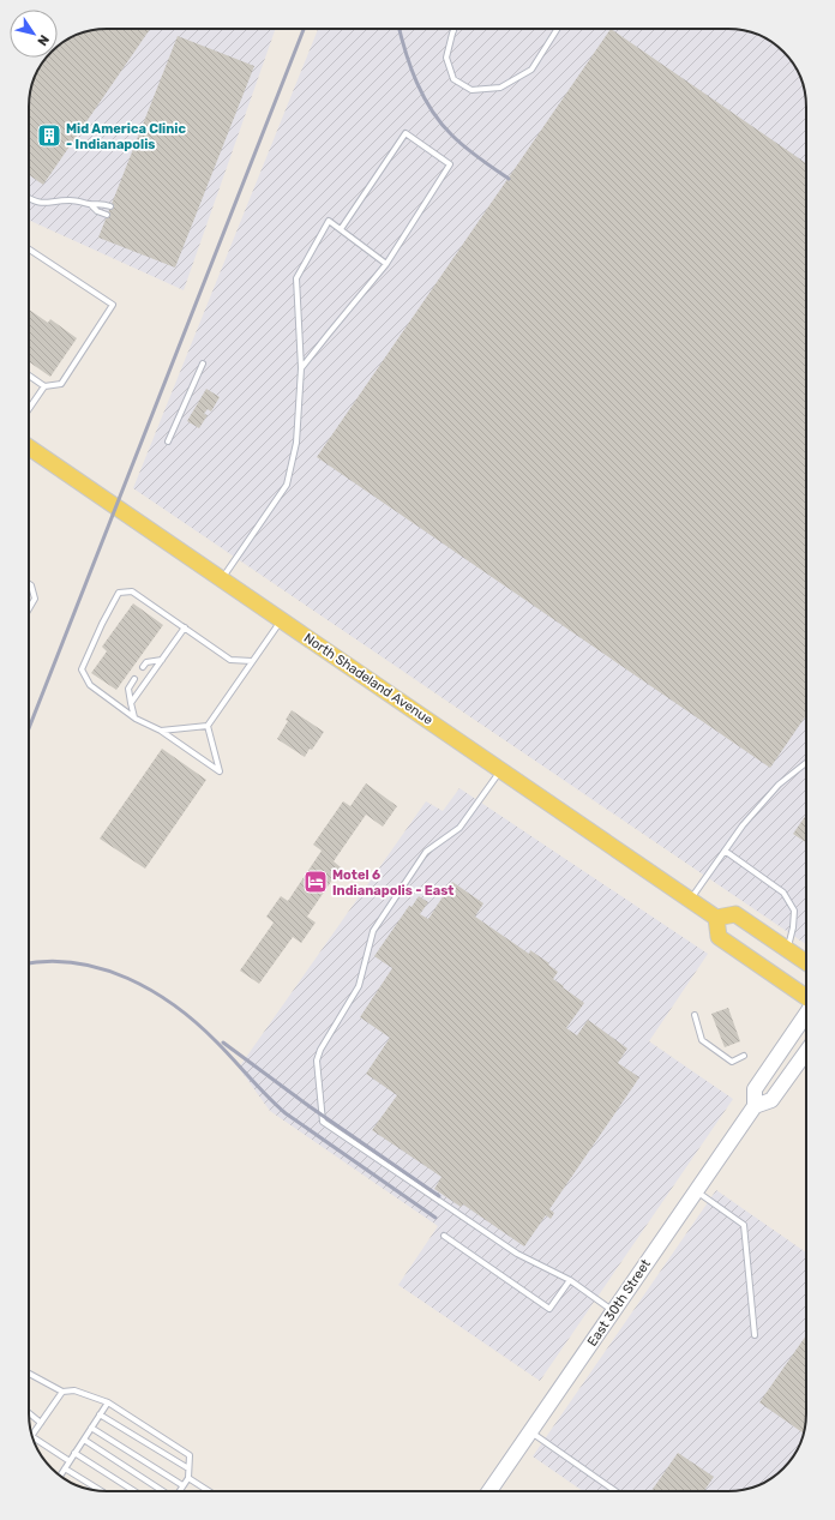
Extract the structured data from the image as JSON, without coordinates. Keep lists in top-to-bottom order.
{
  "streets": {
    "main road": ["North Shadeland Avenue", "East 30th Street"]
  },
  "places": {
    "building": ["Mid America Clinic - Indianapolis"],
    "hotel": ["Motel 6 Indianapolis - East"]
  },
  "north": "bottom right"
}
